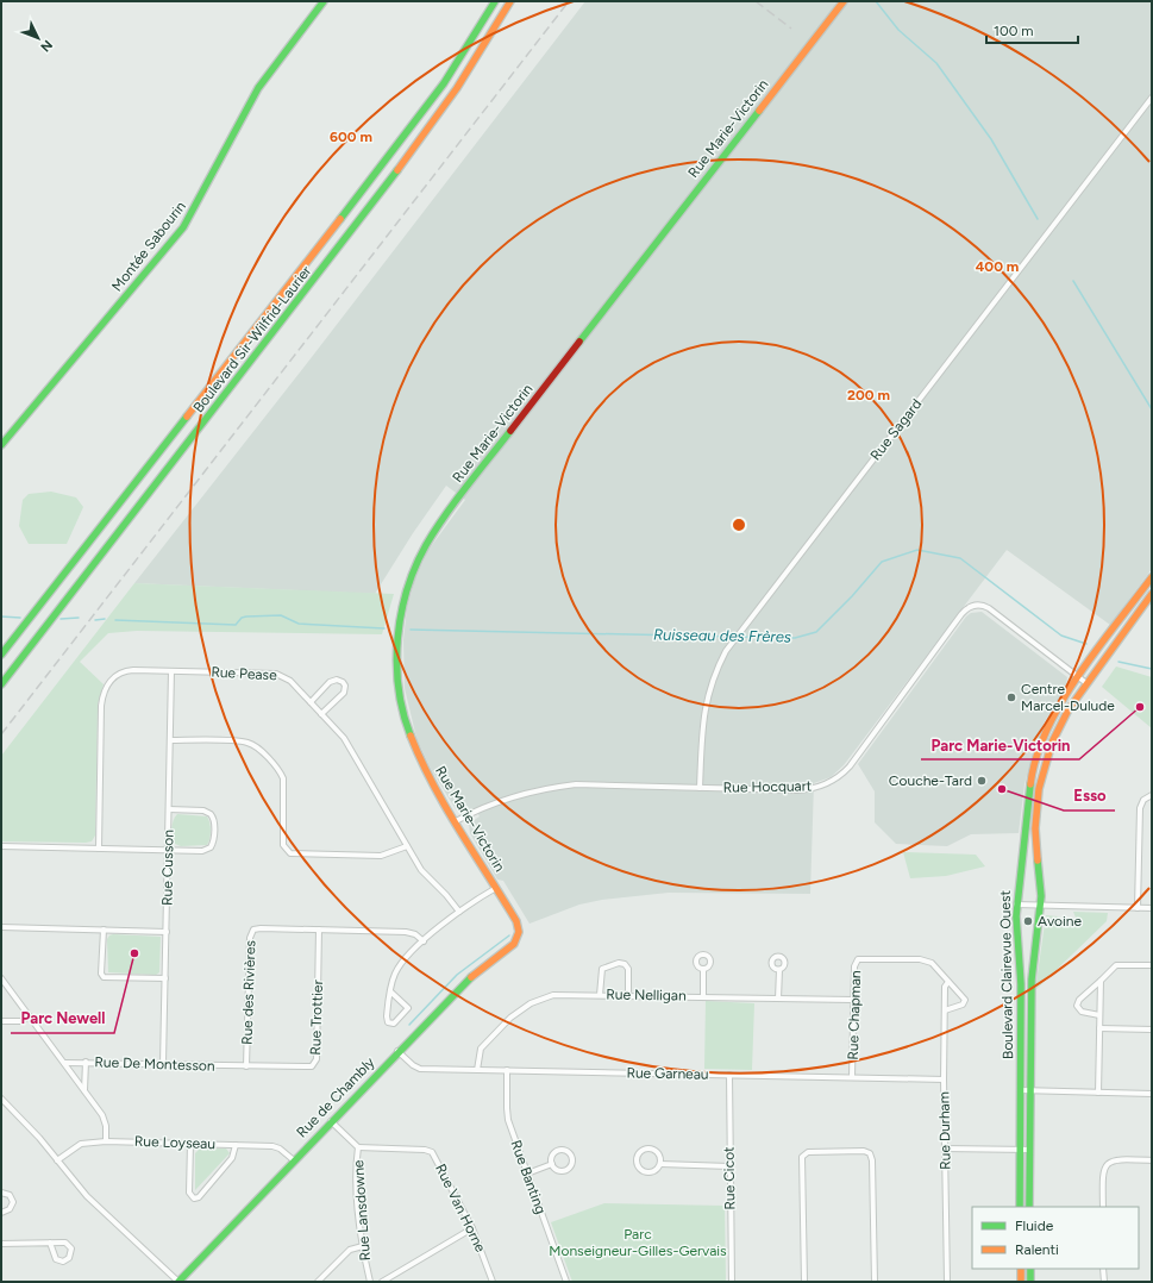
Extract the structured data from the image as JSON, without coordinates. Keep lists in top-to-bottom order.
{
  "streets": {
    "main road": [
      "Rue Marie-Victorin",
      "Montée Sabourin",
      "Boulevard Sir-Wilfrid-Laurier",
      "Boulevard Clairevue Ouest",
      "Rue de Chambly"
    ],
    "street": [
      "Rue Sagard",
      "Rue Pease",
      "Rue Hocquart",
      "Rue Cusson",
      "Rue des Rivières",
      "Rue Nelligan",
      "Rue Chapman",
      "Rue Trottier",
      "Rue De Montesson",
      "Rue Garneau",
      "Rue Durham",
      "Rue Loyseau",
      "Rue Banting",
      "Rue Cicot",
      "Rue Van Horne",
      "Rue Lansdowne"
    ]
  },
  "crossings": [
    ["Rue Marie-Victorin", "Rue Hocquart"],
    ["Rue Marie-Victorin", "Rue de Chambly"],
    ["Rue Sagard", "Rue Hocquart"],
    ["Rue Pease", "Rue Cusson"],
    ["Rue Hocquart", "Boulevard Clairevue Ouest"],
    ["Rue Cusson", "Rue De Montesson"],
    ["Rue des Rivières", "Rue Trottier"],
    ["Rue des Rivières", "Rue De Montesson"],
    ["Rue Nelligan", "Rue Chapman"],
    ["Rue Nelligan", "Rue Garneau"],
    ["Rue Chapman", "Rue Garneau"],
    ["Rue Chapman", "Rue Durham"],
    ["Rue Trottier", "Rue De Montesson"],
    ["Rue Garneau", "Rue de Chambly"],
    ["Rue Garneau", "Rue Durham"],
    ["Rue Garneau", "Rue Banting"],
    ["Rue Garneau", "Rue Cicot"],
    ["Rue de Chambly", "Rue Loyseau"],
    ["Rue de Chambly", "Rue Lansdowne"],
    ["Rue Van Horne", "Rue Lansdowne"]
  ],
  "water": ["Ruisseau des Frères"],
  "parks": ["Parc Monseigneur-Gilles-Gervais"],
  "places": [
    "Centre Marcel-Dulude",
    "Parc Marie-Victorin",
    "Couche-Tard",
    "Esso",
    "Avoine",
    "Parc Newell"
  ],
  "legend": ["Fluide", "Ralenti"],
  "scale_bar": "100 m",
  "north": "bottom right",
  "rings": ["600 m", "400 m", "200 m"]
}
